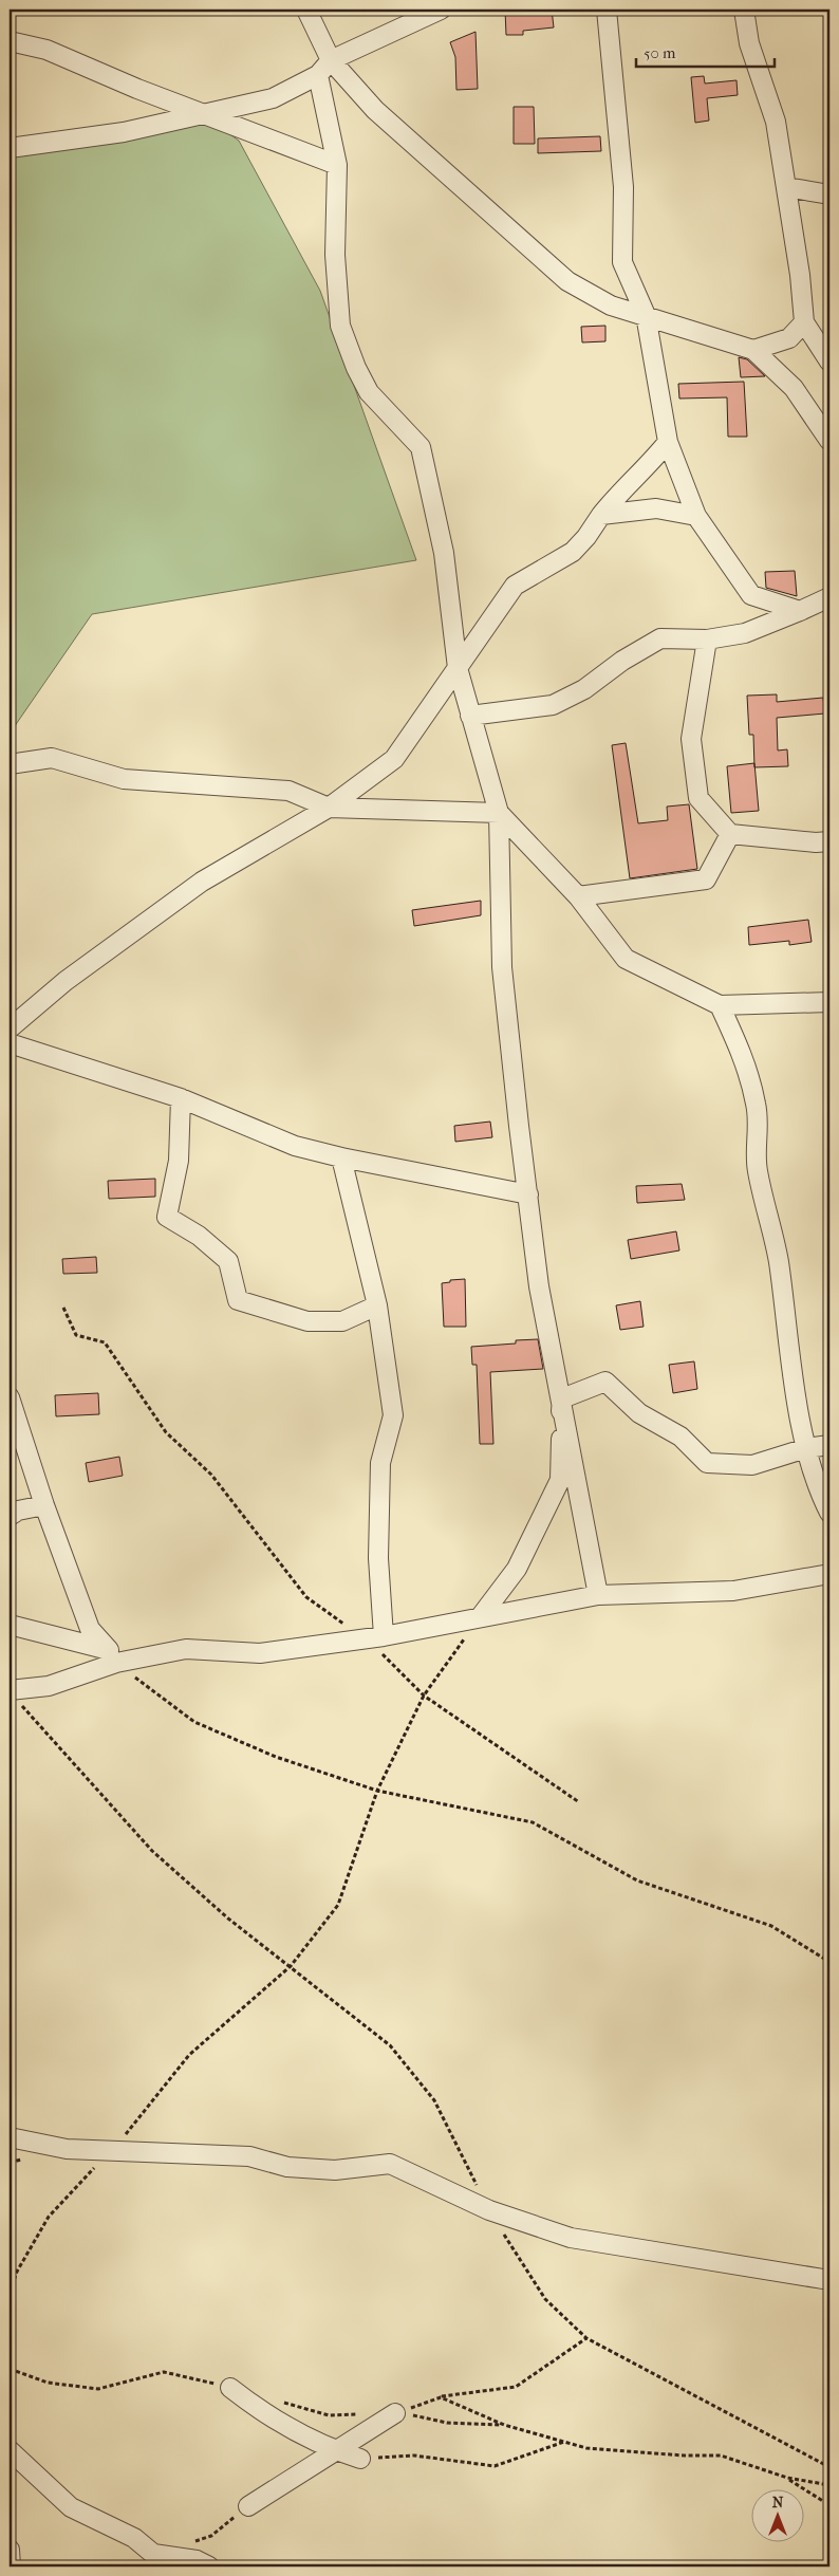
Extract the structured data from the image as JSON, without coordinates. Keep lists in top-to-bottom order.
{
  "scale_bar": "50 m",
  "north": "top"
}
